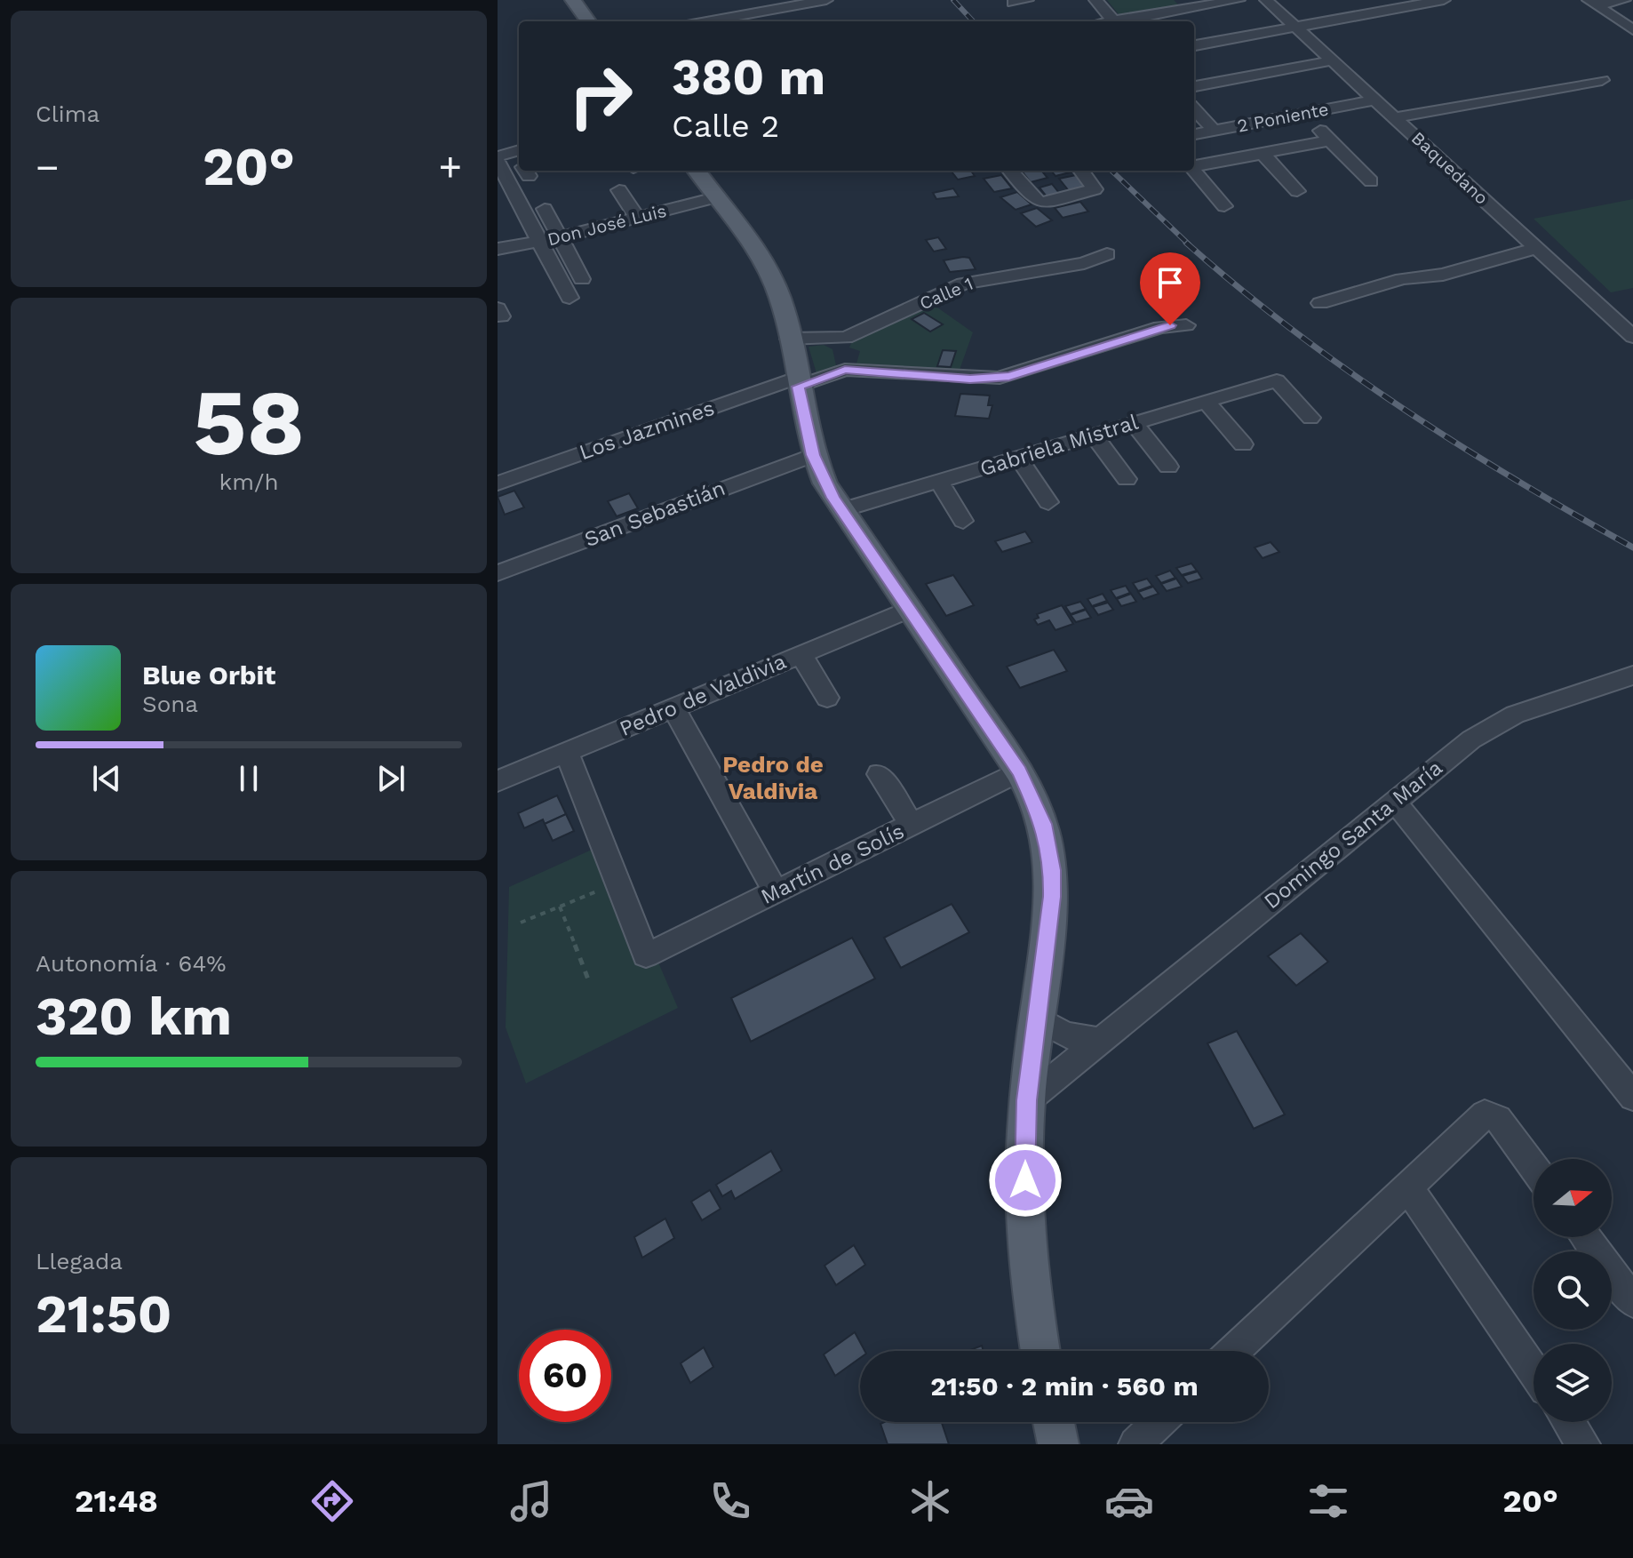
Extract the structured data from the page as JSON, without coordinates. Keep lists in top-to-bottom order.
{
  "streets": {
    "street": [
      "2 Poniente",
      "Baquedano",
      "Don José Luis",
      "Calle 1",
      "Los Jazmines",
      "Gabriela Mistral",
      "San Sebastián",
      "Pedro de Valdivia",
      "Domingo Santa María",
      "Martín de Solís"
    ]
  },
  "crossings": [
    ["2 Poniente", "Baquedano"]
  ],
  "districts": ["Pedro de Valdivia"],
  "north": "right",
  "page": {
    "tile": [
      "Clima",
      ["58", "km/h"],
      ["Autonomía · 64%", "320 km"],
      ["Llegada", "21:50"]
    ],
    "turn": ["380 m", "Calle 2"],
    "heat": ["−", "20°", "+"],
    "song": ["Blue Orbit", "Sona"],
    "limit": "60",
    "trip": "21:50 · 2 min · 560 m",
    "tabs": ["21:48", "20°"]
  }
}
